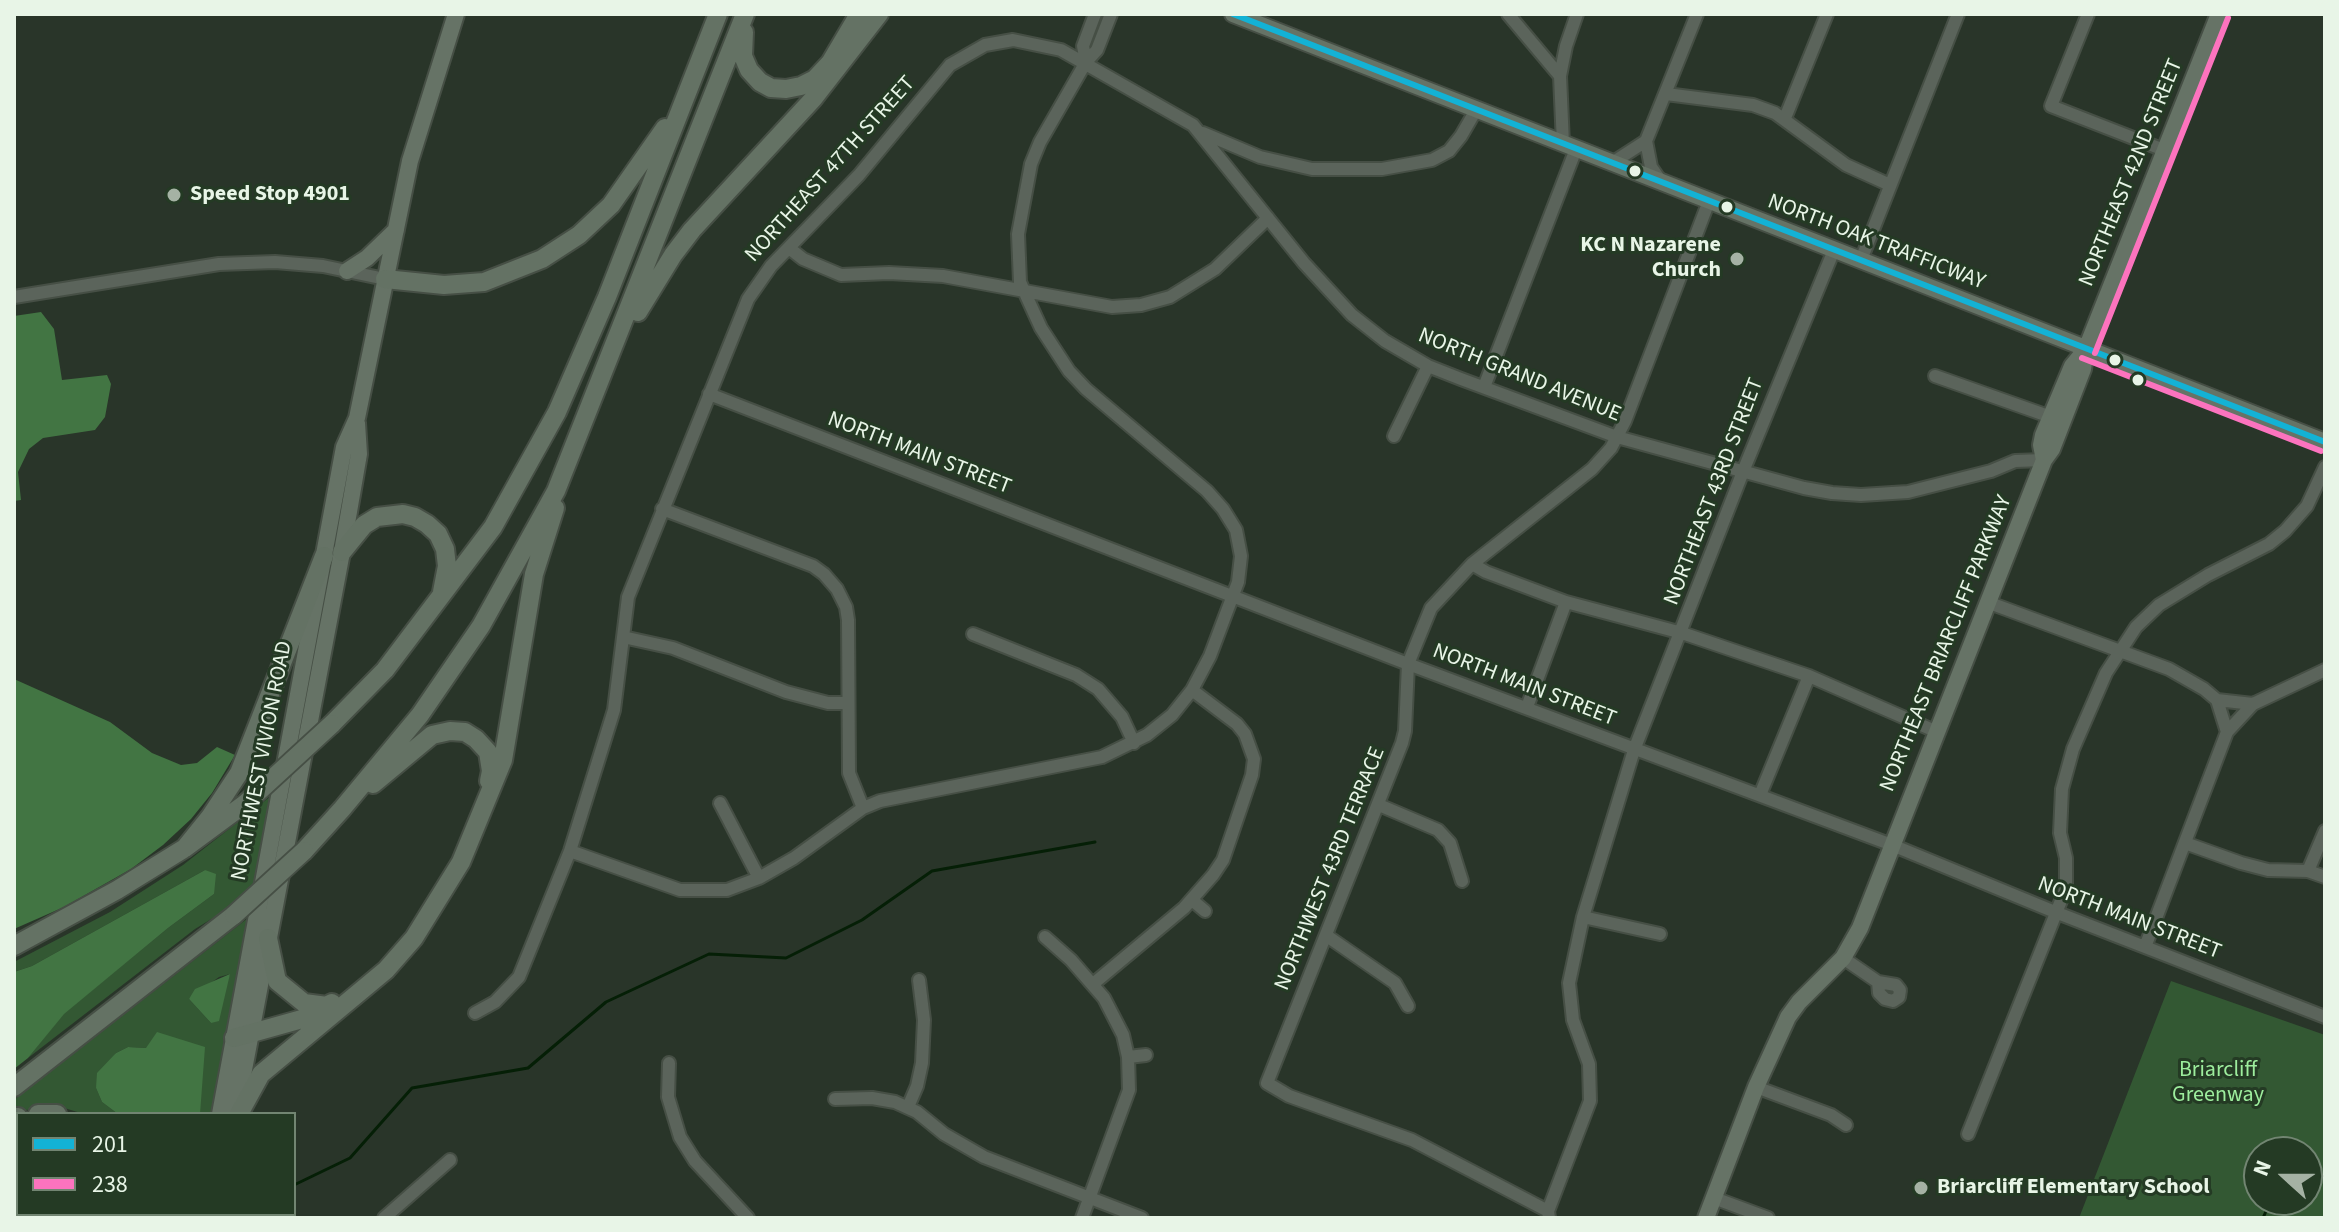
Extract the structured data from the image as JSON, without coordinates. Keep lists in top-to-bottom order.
{
  "streets": {
    "main road": [
      "NORTHEAST 42ND STREET",
      "NORTH OAK TRAFFICWAY",
      "NORTHEAST BRIARCLIFF PARKWAY",
      "NORTHWEST VIVION ROAD"
    ],
    "street": [
      "NORTHEAST 47TH STREET",
      "NORTH GRAND AVENUE",
      "NORTH MAIN STREET",
      "NORTHEAST 43RD STREET",
      "NORTHWEST 43RD TERRACE"
    ]
  },
  "crossings": [
    ["NORTHEAST 47TH STREET", "NORTH GRAND AVENUE"],
    ["NORTHEAST 47TH STREET", "NORTH MAIN STREET"],
    ["NORTHEAST 42ND STREET", "NORTH OAK TRAFFICWAY"],
    ["NORTHEAST 42ND STREET", "NORTHEAST BRIARCLIFF PARKWAY"],
    ["NORTH OAK TRAFFICWAY", "NORTHEAST 43RD STREET"],
    ["NORTH OAK TRAFFICWAY", "NORTHEAST BRIARCLIFF PARKWAY"],
    ["NORTH OAK TRAFFICWAY", "NORTHWEST 43RD TERRACE"],
    ["NORTH GRAND AVENUE", "NORTHEAST 43RD STREET"],
    ["NORTH GRAND AVENUE", "NORTHEAST BRIARCLIFF PARKWAY"],
    ["NORTH GRAND AVENUE", "NORTHWEST 43RD TERRACE"],
    ["NORTH MAIN STREET", "NORTHEAST 43RD STREET"],
    ["NORTH MAIN STREET", "NORTHEAST BRIARCLIFF PARKWAY"],
    ["NORTH MAIN STREET", "NORTHWEST 43RD TERRACE"],
    ["NORTHEAST 43RD STREET", "NORTHWEST 43RD TERRACE"]
  ],
  "parks": ["Briarcliff Greenway"],
  "places": ["Speed Stop 4901", "KC N Nazarene Church", "Briarcliff Elementary School"],
  "lines": ["transit line 201", "transit line 238"],
  "legend": ["201", "238"],
  "north": "left"
}
